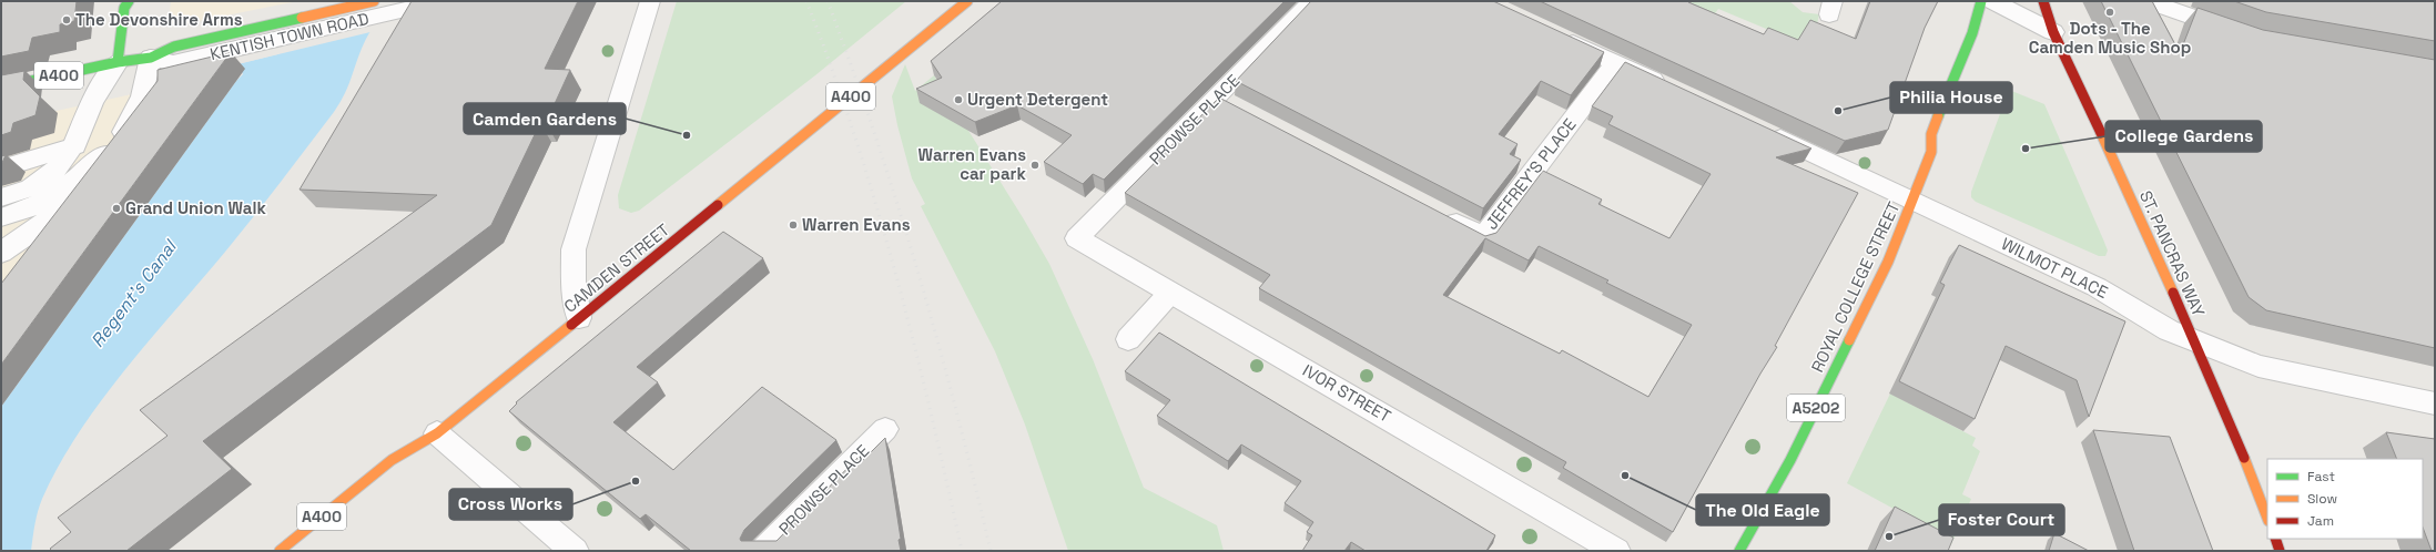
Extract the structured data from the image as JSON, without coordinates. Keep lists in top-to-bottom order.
{
  "streets": {
    "main road": [
      "KENTISH TOWN ROAD",
      "A400",
      "ST. PANCRAS WAY",
      "CAMDEN STREET",
      "ROYAL COLLEGE STREET",
      "A5202"
    ],
    "street": [
      "PROWSE PLACE",
      "JEFFREY'S PLACE",
      "WILMOT PLACE",
      "IVOR STREET"
    ]
  },
  "crossings": [
    ["PROWSE PLACE", "IVOR STREET"],
    ["ST. PANCRAS WAY", "WILMOT PLACE"],
    ["WILMOT PLACE", "ROYAL COLLEGE STREET"]
  ],
  "water": ["Regent's Canal"],
  "places": [
    "Dots - The Camden Music Shop",
    "The Devonshire Arms",
    "Urgent Detergent",
    "Philia House",
    "Camden Gardens",
    "College Gardens",
    "Warren Evans car park",
    "Grand Union Walk",
    "Warren Evans",
    "The Old Eagle",
    "Cross Works",
    "Foster Court"
  ],
  "legend": ["Fast", "Slow", "Jam"]
}
